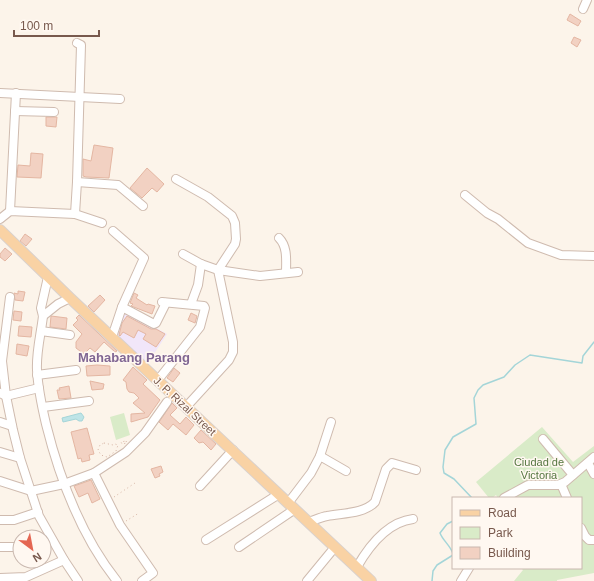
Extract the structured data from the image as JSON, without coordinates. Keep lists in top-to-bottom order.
{
  "streets": {
    "main road": ["J. P. Rizal Street"]
  },
  "districts": ["Mahabang Parang"],
  "parks": ["Ciudad de Victoria"],
  "legend": ["Road", "Park", "Building"],
  "scale_bar": "100 m",
  "north": "bottom right"
}
